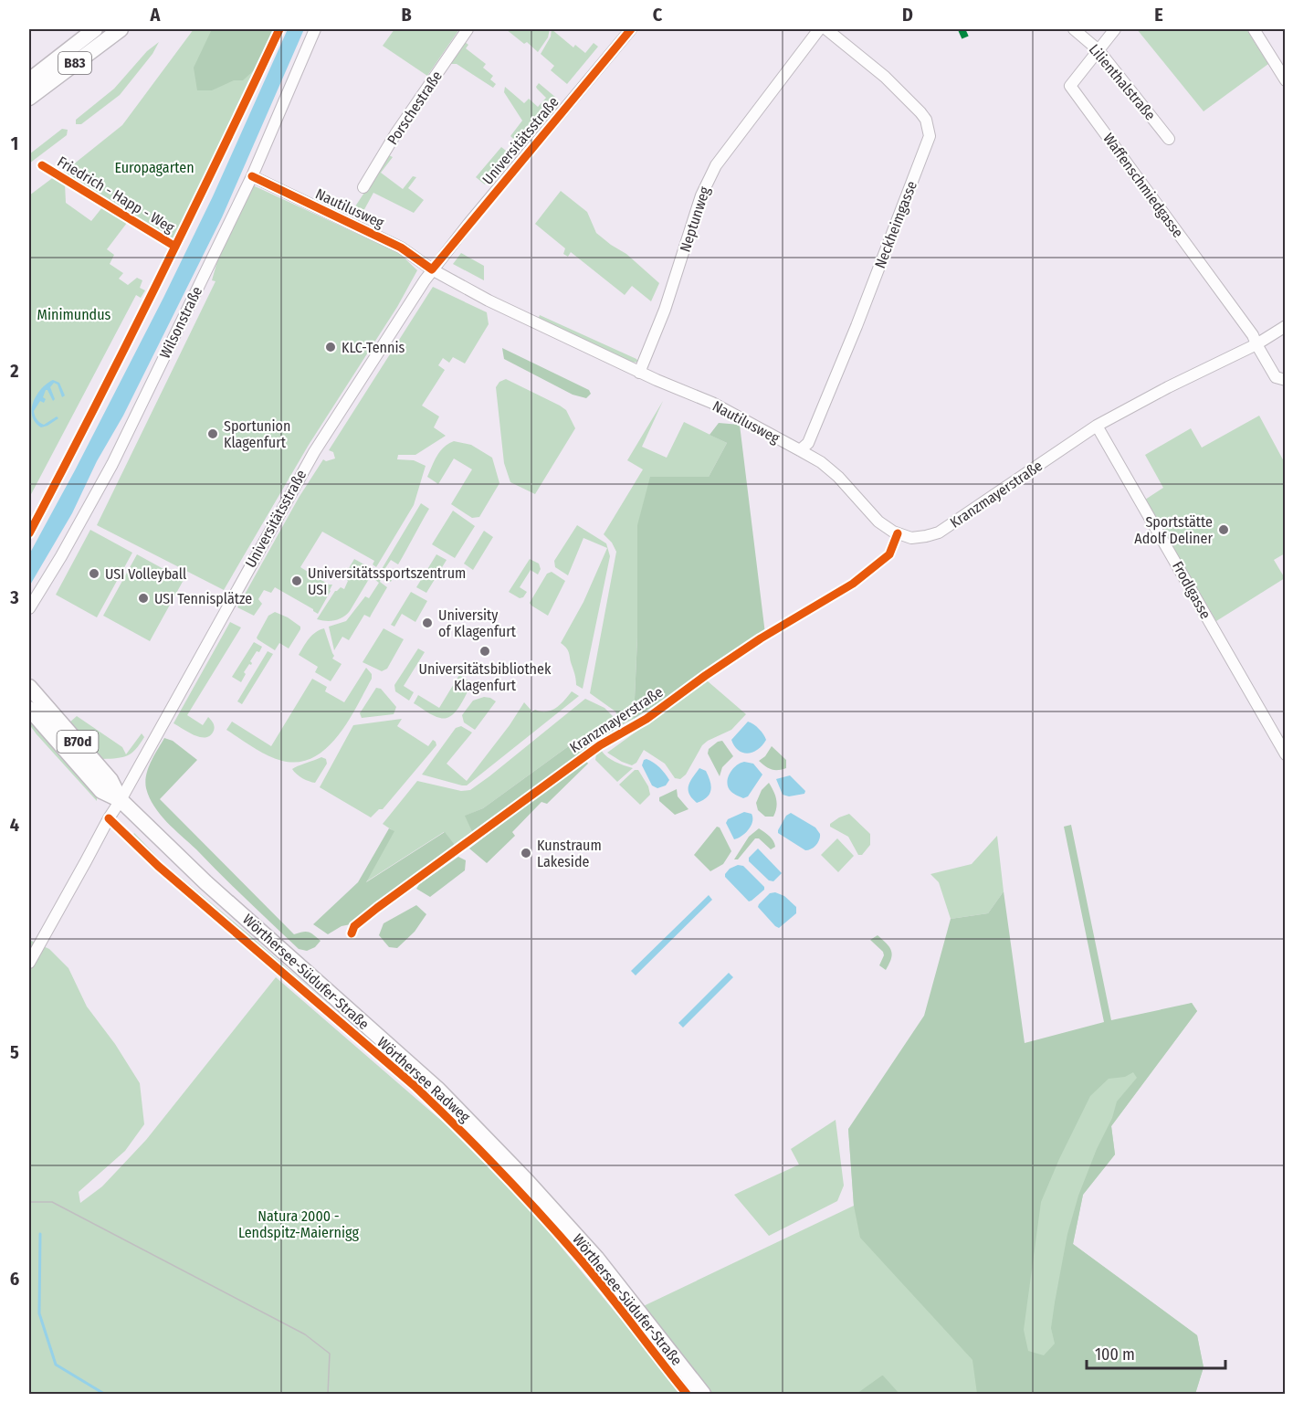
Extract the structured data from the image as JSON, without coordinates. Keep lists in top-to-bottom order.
{
  "streets": {
    "main road": ["B83", "B70d", "Wörthersee-Südufer-Straße"],
    "street": [
      "Lilienthalstraße",
      "Porschestraße",
      "Universitätsstraße",
      "Waffenschmiedgasse",
      "Nautilusweg",
      "Neptunweg",
      "Neckheimgasse",
      "Wilsonstraße",
      "Kranzmayerstraße",
      "Frodlgasse"
    ],
    "cycle path": ["Friedrich - Happ - Weg", "Wörthersee Radweg"]
  },
  "crossings": [
    ["Lilienthalstraße", "Waffenschmiedgasse"],
    ["Universitätsstraße", "Nautilusweg"],
    ["Universitätsstraße", "Wörthersee-Südufer-Straße"],
    ["Waffenschmiedgasse", "Kranzmayerstraße"],
    ["Nautilusweg", "Neptunweg"],
    ["Nautilusweg", "Neckheimgasse"],
    ["Nautilusweg", "Wilsonstraße"],
    ["Nautilusweg", "Kranzmayerstraße"],
    ["Kranzmayerstraße", "Frodlgasse"]
  ],
  "parks": ["Europagarten", "Minimundus", "Natura 2000 - Lendspitz-Maiernigg"],
  "places": [
    "KLC-Tennis",
    "Sportunion Klagenfurt",
    "Sportstätte Adolf Deliner",
    "USI Volleyball",
    "Universitätssportszentrum USI",
    "USI Tennisplätze",
    "University of Klagenfurt",
    "Universitätsbibliothek Klagenfurt",
    "Kunstraum Lakeside"
  ],
  "scale_bar": "100 m",
  "grid": {
    "columns": [
      "A",
      "B",
      "C",
      "D",
      "E"
    ],
    "rows": [
      "1",
      "2",
      "3",
      "4",
      "5",
      "6"
    ]
  }
}
